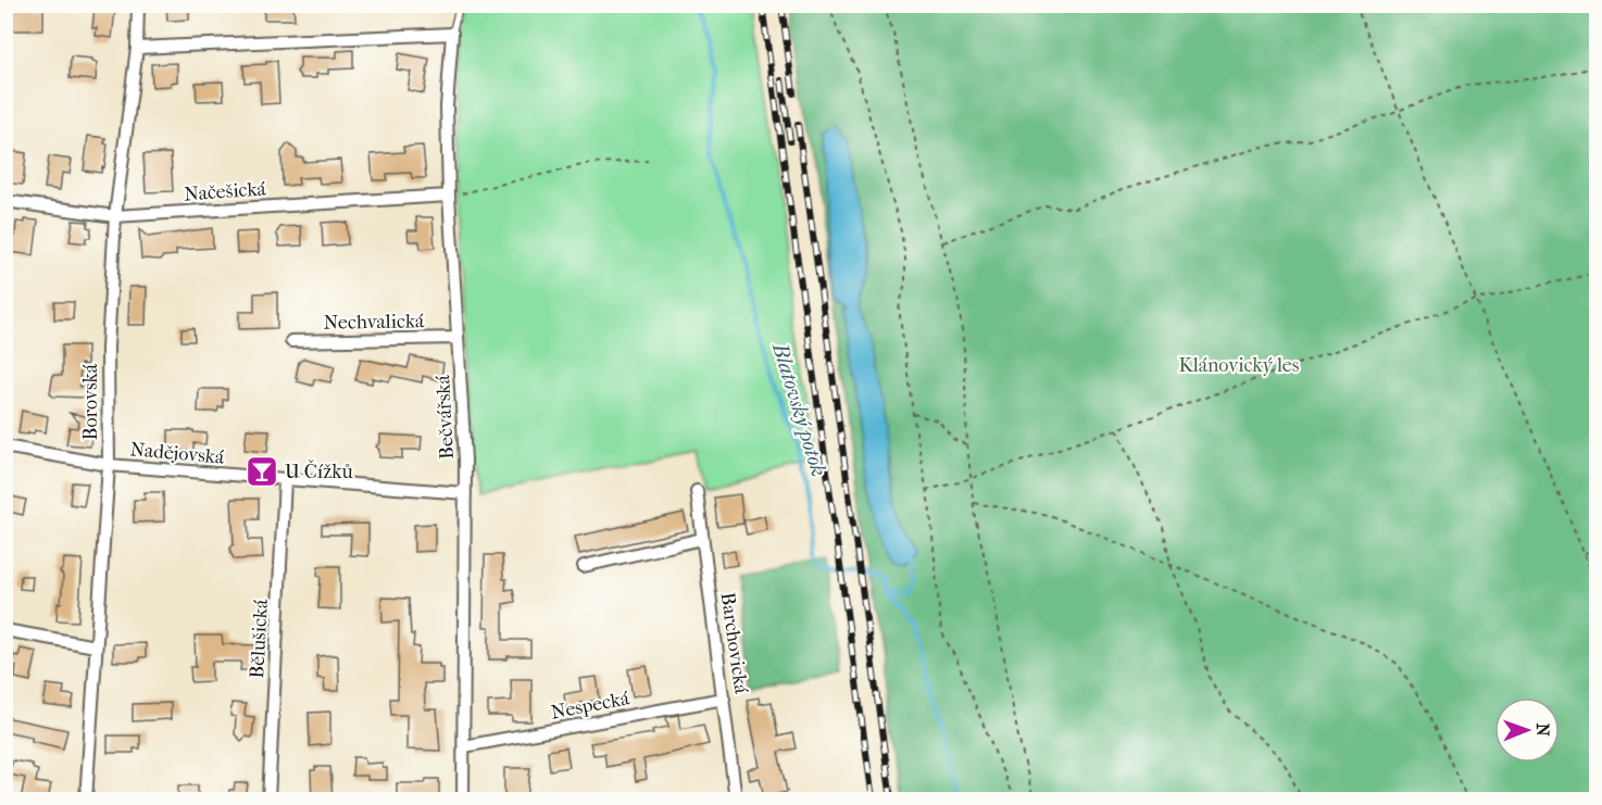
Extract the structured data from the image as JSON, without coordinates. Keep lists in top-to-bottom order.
{
  "streets": {
    "street": [
      "Načešická",
      "Nechvalická",
      "Borovská",
      "Bečvářská",
      "Nadějovská",
      "Bělušická",
      "Barchovická",
      "Nespecká"
    ]
  },
  "crossings": [
    ["Načešická", "Borovská"],
    ["Načešická", "Bečvářská"],
    ["Nechvalická", "Bečvářská"],
    ["Borovská", "Nadějovská"],
    ["Bečvářská", "Nadějovská"],
    ["Bečvářská", "Nespecká"],
    ["Nadějovská", "Bělušická"],
    ["Barchovická", "Nespecká"]
  ],
  "water": ["Blatovský potok"],
  "parks": ["Klánovický les"],
  "places": {
    "bar": ["U Čížků"]
  },
  "north": "right"
}
